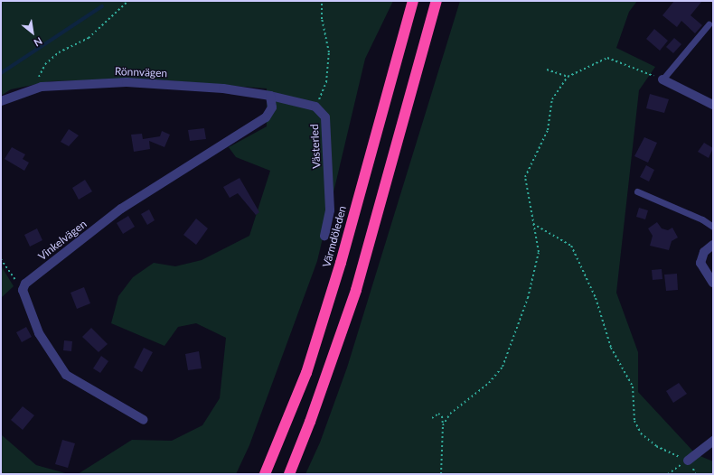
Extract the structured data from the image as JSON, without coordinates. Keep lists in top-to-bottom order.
{
  "streets": {
    "highway": ["Värmdöleden"],
    "street": ["Rönnvägen", "Västerled", "Vinkelvägen"]
  },
  "crossings": [
    ["Rönnvägen", "Vinkelvägen"]
  ],
  "north": "bottom right"
}
